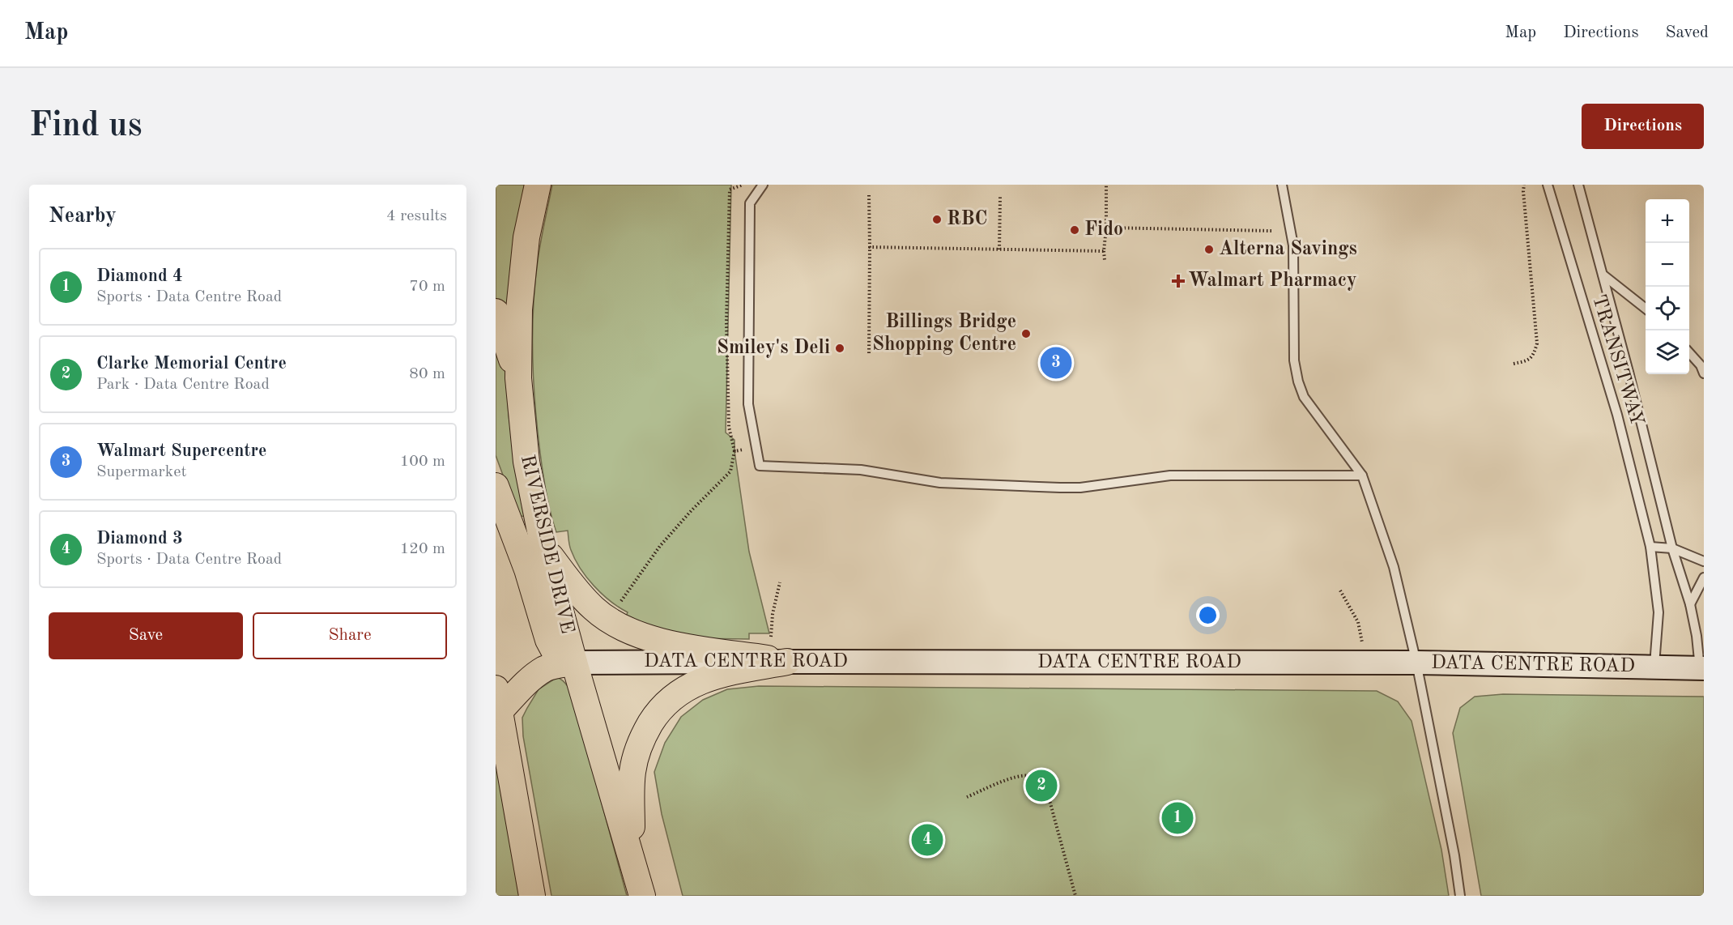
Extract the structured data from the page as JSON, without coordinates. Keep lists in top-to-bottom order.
{
  "streets": {
    "main road": ["RIVERSIDE DRIVE", "DATA CENTRE ROAD"],
    "lane": ["TRANSITWAY"]
  },
  "crossings": [
    ["TRANSITWAY", "DATA CENTRE ROAD"],
    ["RIVERSIDE DRIVE", "DATA CENTRE ROAD"]
  ],
  "places": {
    "other": [
      "RBC",
      "Fido",
      "Alterna Savings",
      "Billings Bridge Shopping Centre",
      "Smiley's Deli"
    ],
    "health": ["Walmart Pharmacy"]
  },
  "page": {
    "header": "Map",
    "nav": ["Map", "Directions", "Saved"],
    "buttons": [
      "Directions",
      ["Save", "Share"]
    ],
    "title": "Find us",
    "heading": ["Nearby", "4 results"],
    "map_buttons": ["+", "−"],
    "list": [
      {
        "mark": "1",
        "name": "Diamond 4",
        "note": "Sports · Data Centre Road",
        "value": "70 m"
      },
      {
        "mark": "2",
        "name": "Clarke Memorial Centre",
        "note": "Park · Data Centre Road",
        "value": "80 m"
      },
      {
        "mark": "3",
        "name": "Walmart Supercentre",
        "note": "Supermarket",
        "value": "100 m"
      },
      {
        "mark": "4",
        "name": "Diamond 3",
        "note": "Sports · Data Centre Road",
        "value": "120 m"
      }
    ],
    "pins": [
      "3",
      "2",
      "1",
      "4"
    ]
  }
}
